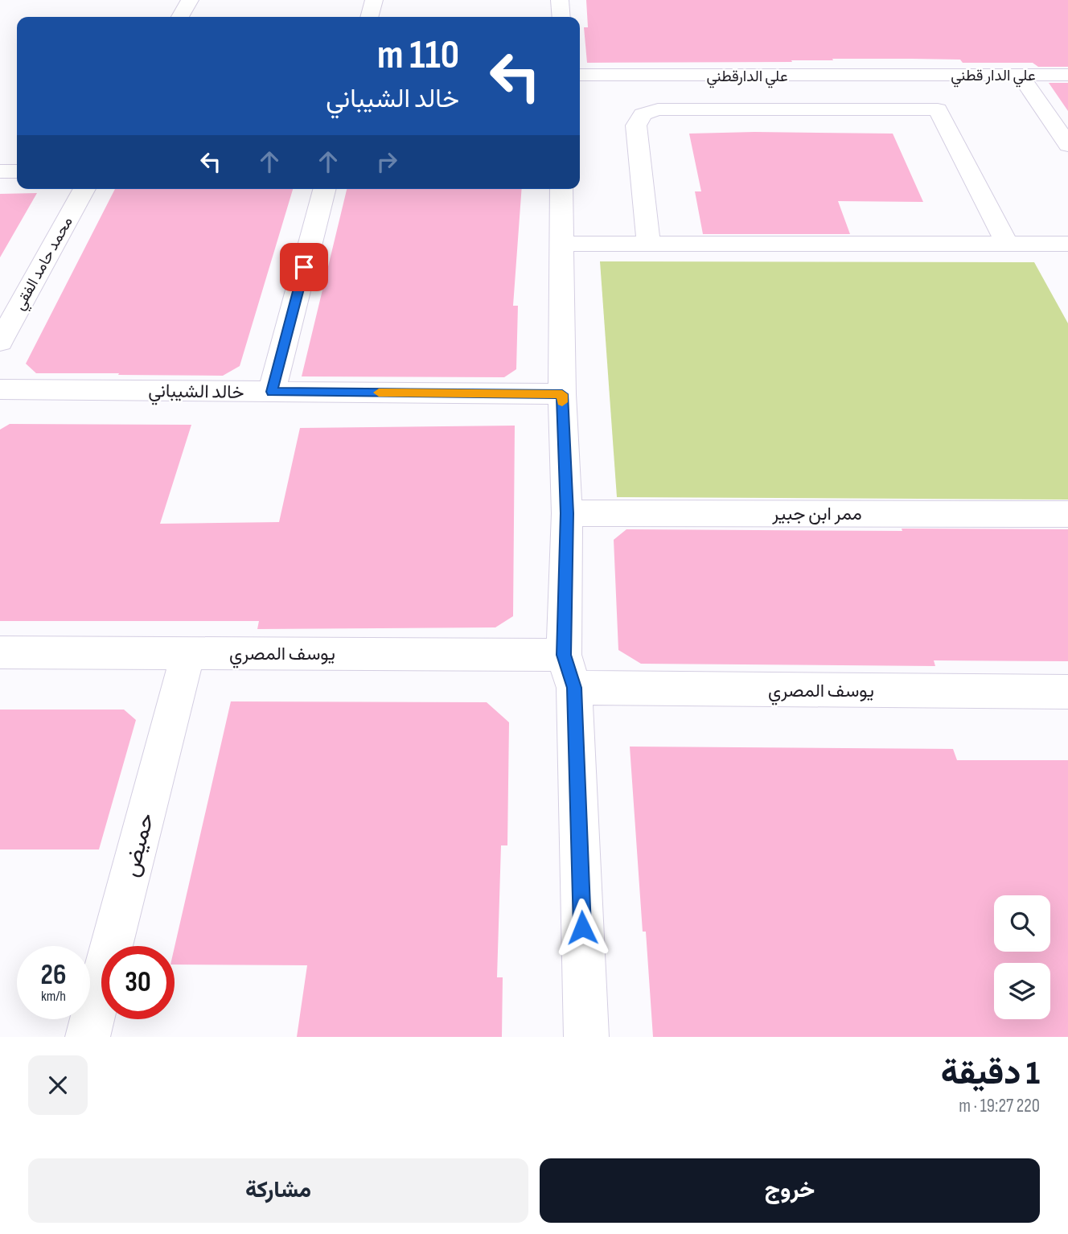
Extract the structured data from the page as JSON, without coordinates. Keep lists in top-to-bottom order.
{
  "streets": {
    "street": [
      "علي الدار قطني",
      "علي الدارقطني",
      "محمد حامد الفقي",
      "خالد الشيباني",
      "ممر ابن جبير",
      "يوسف المصري",
      "حميض"
    ]
  },
  "crossings": [
    ["علي الدار قطني", "علي الدارقطني"],
    ["يوسف المصري", "حميض"]
  ],
  "page": {
    "turn": ["110 m", "خالد الشيباني"],
    "speed": "26 km/h",
    "limit": "30",
    "heading": ["1 دقيقة", "220 m · 19:27"],
    "buttons": ["خروج", "مشاركة"]
  }
}
